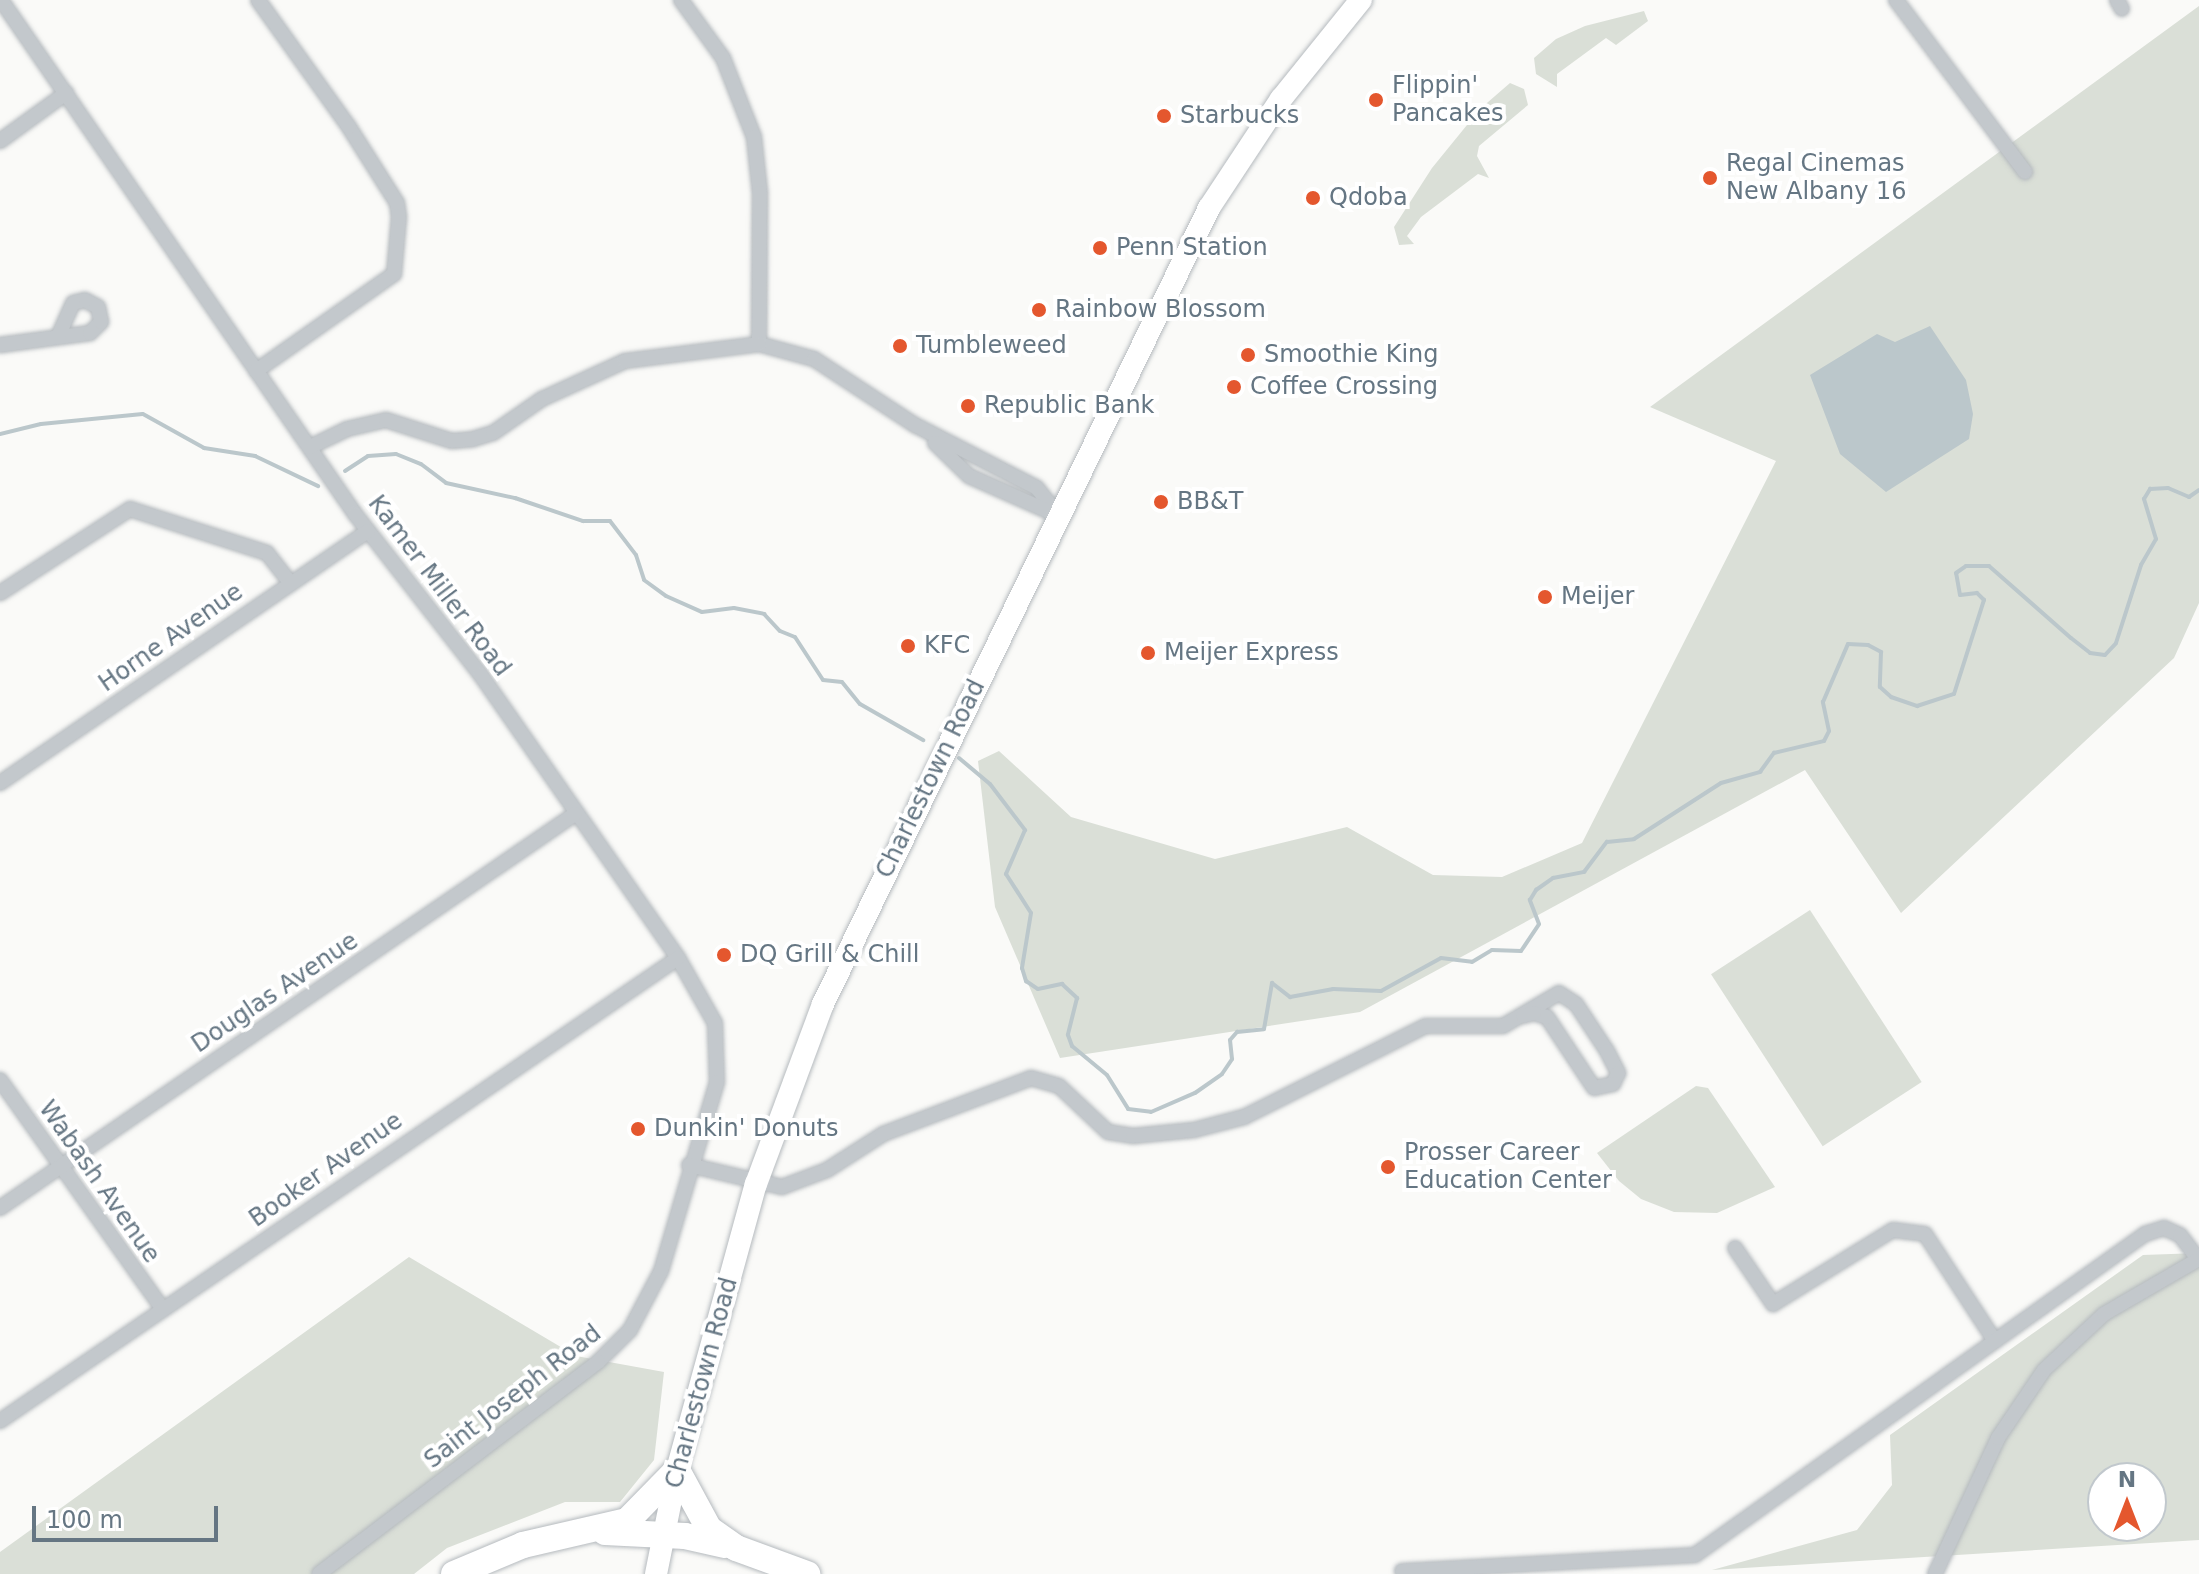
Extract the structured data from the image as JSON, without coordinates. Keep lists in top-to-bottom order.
{
  "streets": {
    "main road": ["Charlestown Road"],
    "street": [
      "Kamer Miller Road",
      "Horne Avenue",
      "Douglas Avenue",
      "Booker Avenue",
      "Wabash Avenue",
      "Saint Joseph Road"
    ]
  },
  "crossings": [
    ["Kamer Miller Road", "Horne Avenue"],
    ["Kamer Miller Road", "Douglas Avenue"],
    ["Kamer Miller Road", "Booker Avenue"],
    ["Kamer Miller Road", "Saint Joseph Road"],
    ["Douglas Avenue", "Wabash Avenue"],
    ["Booker Avenue", "Wabash Avenue"]
  ],
  "places": [
    "Flippin' Pancakes",
    "Starbucks",
    "Regal Cinemas New Albany 16",
    "Qdoba",
    "Penn Station",
    "Rainbow Blossom",
    "Tumbleweed",
    "Smoothie King",
    "Coffee Crossing",
    "Republic Bank",
    "BB&T",
    "Meijer",
    "KFC",
    "Meijer Express",
    "DQ Grill & Chill",
    "Dunkin' Donuts",
    "Prosser Career Education Center"
  ],
  "scale_bar": "100 m",
  "north": "top"
}
